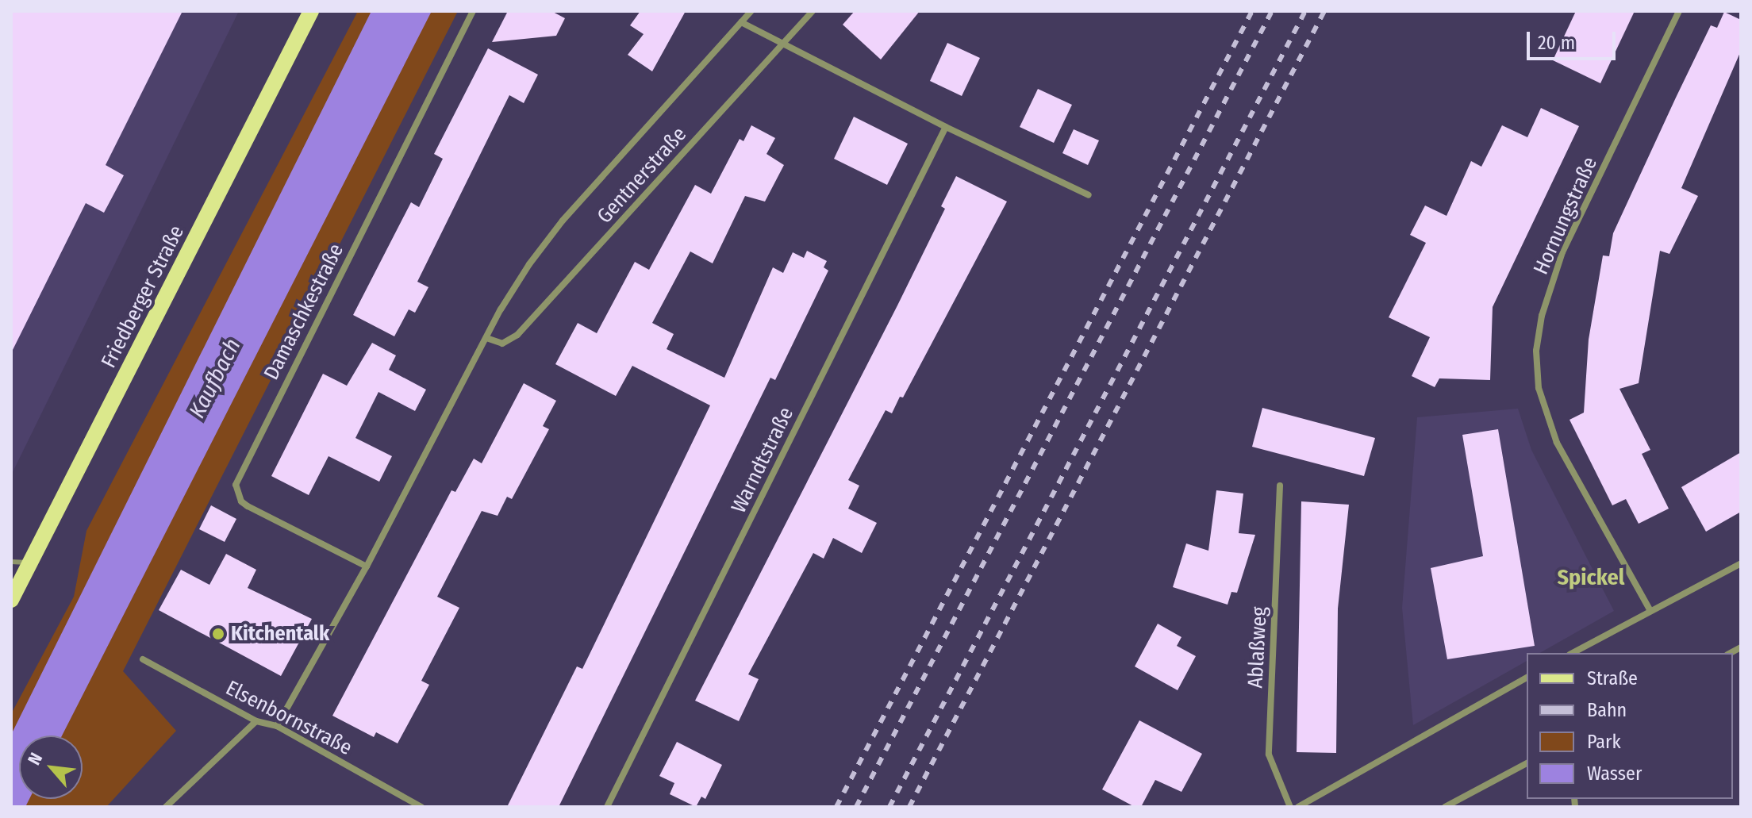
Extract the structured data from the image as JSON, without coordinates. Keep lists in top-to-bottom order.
{
  "streets": {
    "main road": ["Friedberger Straße"],
    "street": [
      "Gentnerstraße",
      "Hornungstraße",
      "Damaschkestraße",
      "Warndtstraße",
      "Ablaßweg",
      "Elsenbornstraße"
    ]
  },
  "crossings": [
    ["Gentnerstraße", "Damaschkestraße"],
    ["Gentnerstraße", "Elsenbornstraße"]
  ],
  "districts": ["Spickel"],
  "water": ["Kaufbach"],
  "places": ["Kitchentalk"],
  "legend": [
    "Straße",
    "Bahn",
    "Park",
    "Wasser"
  ],
  "scale_bar": "20 m",
  "north": "top left"
}
